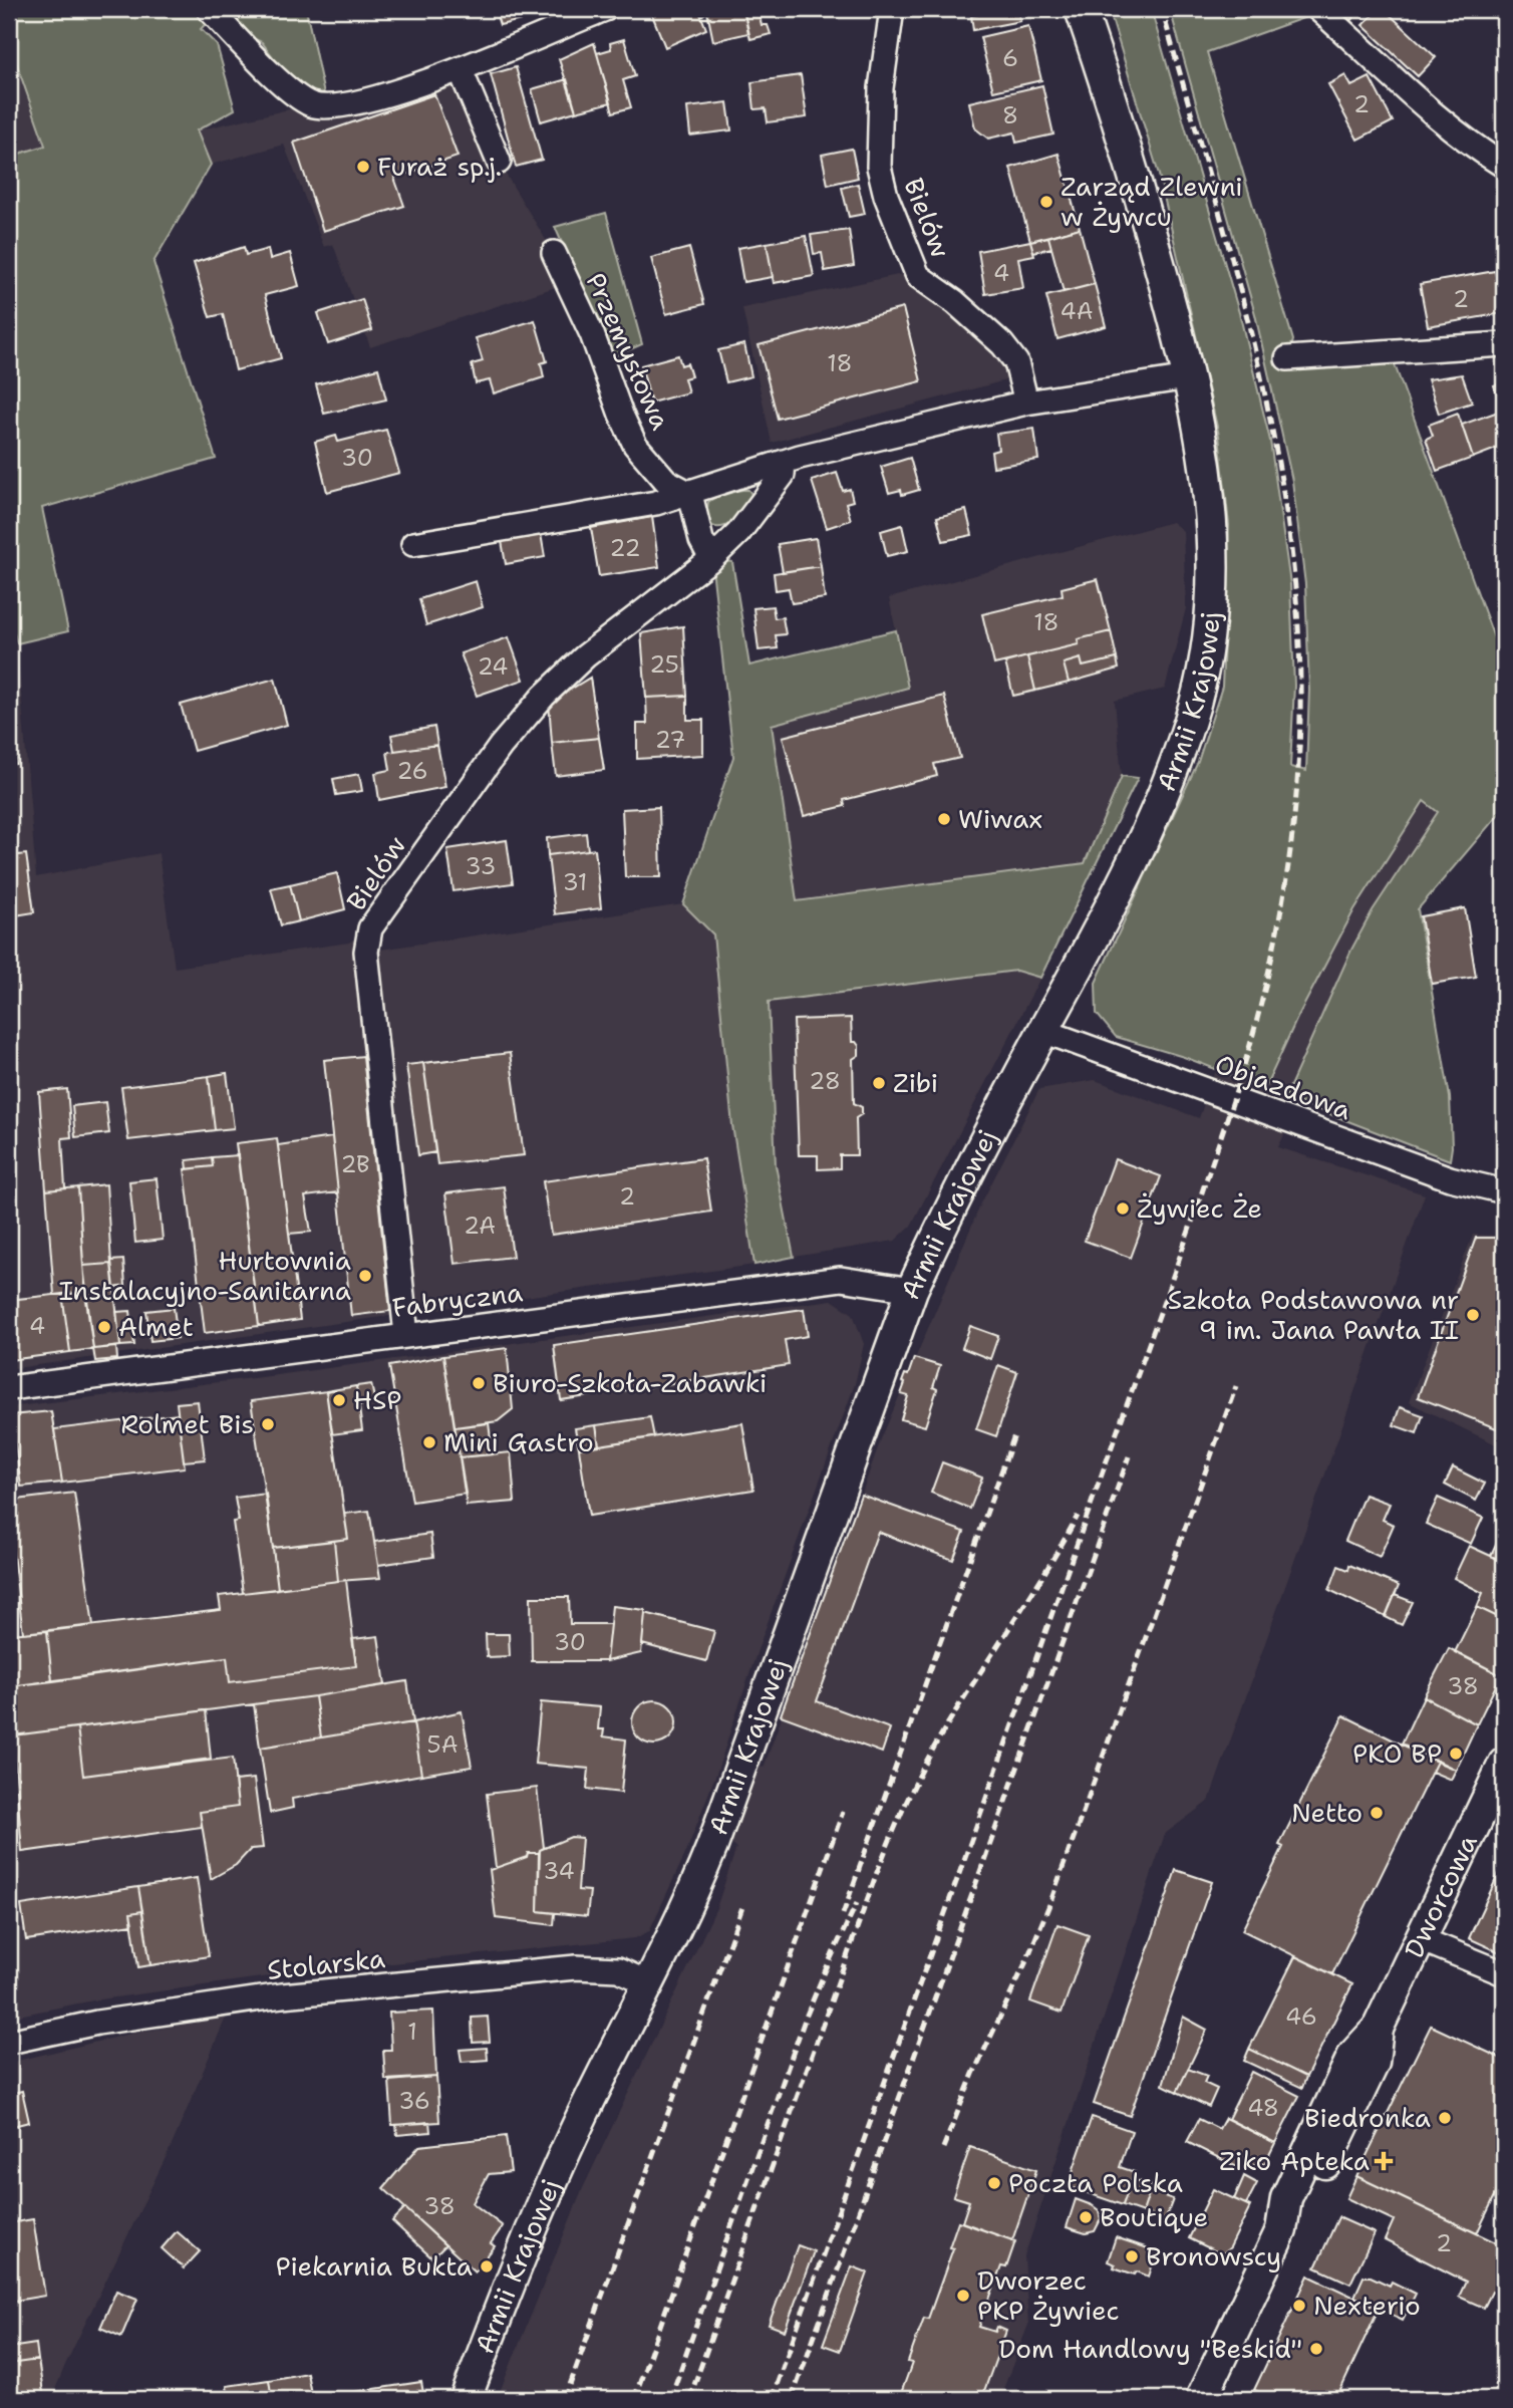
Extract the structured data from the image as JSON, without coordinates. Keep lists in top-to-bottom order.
{
  "streets": {
    "street": [
      "Bielów",
      "Przemysłowa",
      "Armii Krajowej",
      "Objazdowa",
      "Fabryczna",
      "Dworcowa",
      "Stolarska"
    ]
  },
  "crossings": [
    ["Bielów", "Fabryczna"],
    ["Armii Krajowej", "Objazdowa"],
    ["Armii Krajowej", "Fabryczna"],
    ["Armii Krajowej", "Stolarska"]
  ],
  "places": {
    "other": [
      "Furaż sp.j.",
      "Zarząd Zlewni w Żywcu",
      "Wiwax",
      "Zibi",
      "Żywiec Że",
      "Hurtownia Instalacyjno-Sanitarna",
      "Szkoła Podstawowa nr 9 im. Jana Pawła II",
      "Almet",
      "Biuro-Szkoła-Zabawki",
      "HSP",
      "Rolmet Bis",
      "Mini Gastro",
      "PKO BP",
      "Netto",
      "Biedronka",
      "Poczta Polska",
      "Boutique",
      "Bronowscy",
      "Piekarnia Bukta",
      "Dworzec PKP Żywiec",
      "Nexterio",
      "Dom Handlowy \"Beskid\""
    ],
    "health": ["Ziko Apteka"]
  },
  "house_numbers": [
    "6",
    "2",
    "8",
    "4",
    "2",
    "4A",
    "18",
    "30",
    "22",
    "18",
    "25",
    "24",
    "27",
    "26",
    "33",
    "31",
    "28",
    "2B",
    "2",
    "2A",
    "4",
    "30",
    "38",
    "5A",
    "34",
    "46",
    "1",
    "36",
    "48",
    "38",
    "2"
  ]
}
